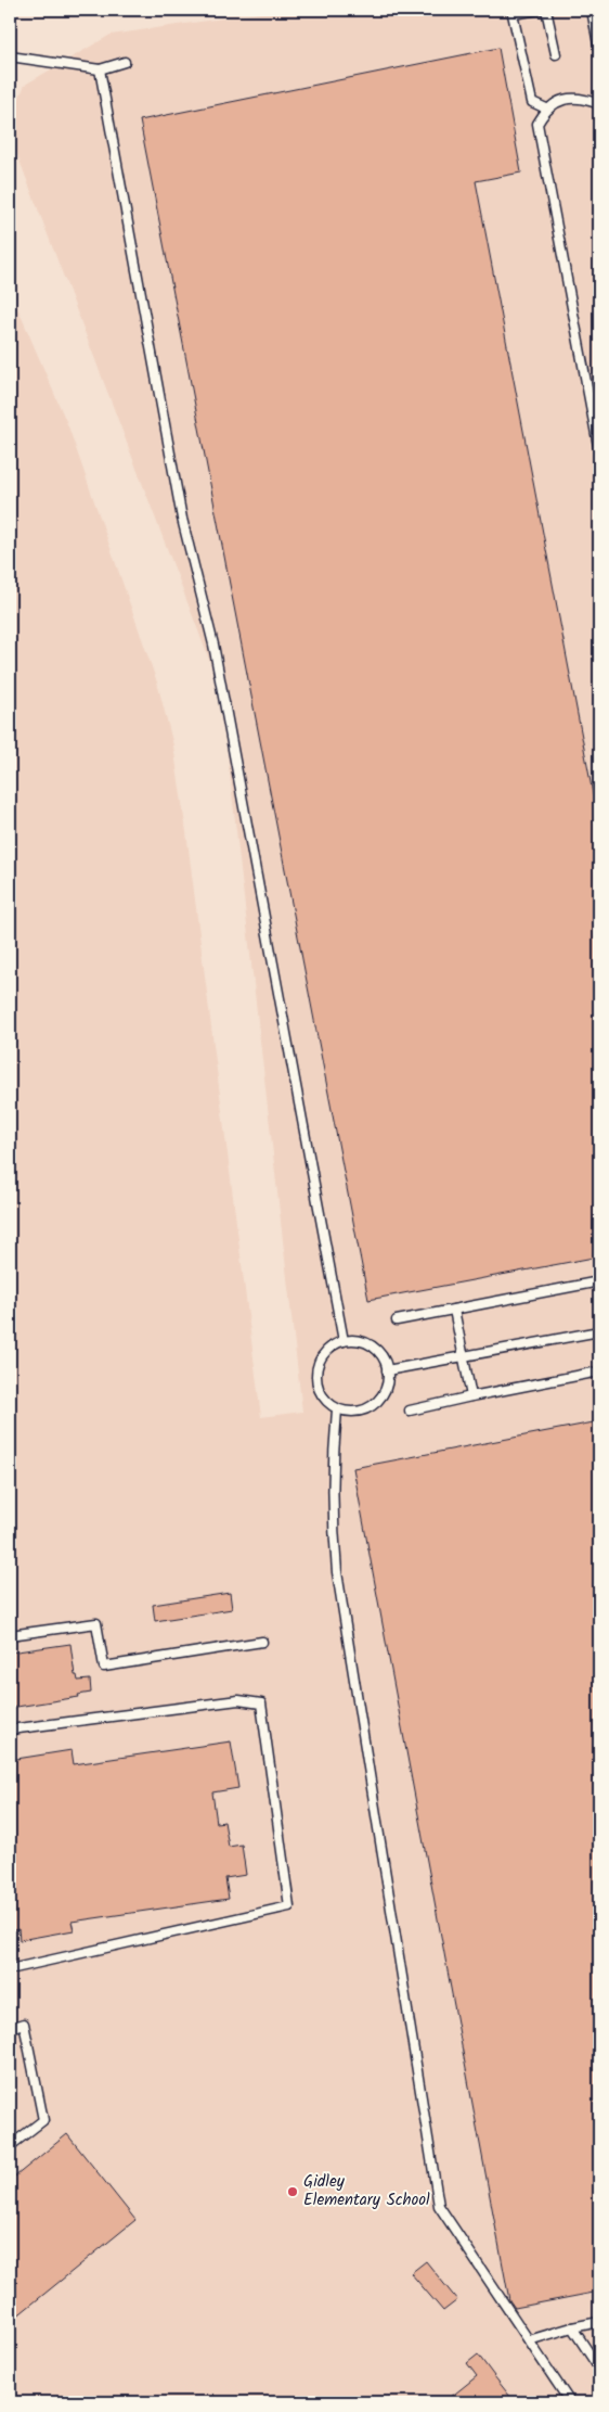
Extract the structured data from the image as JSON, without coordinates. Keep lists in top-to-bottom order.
{
  "places": ["Gidley Elementary School"]
}
